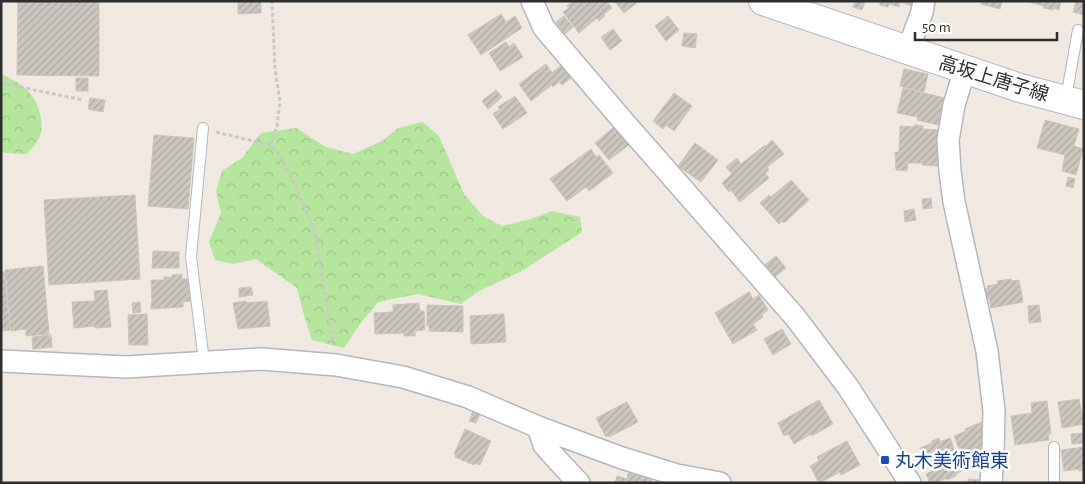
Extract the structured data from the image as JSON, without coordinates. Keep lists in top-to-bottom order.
{
  "streets": {
    "main road": ["高坂上唐子線"]
  },
  "places": {
    "transit": ["丸木美術館東"]
  },
  "scale_bar": "50 m"
}
